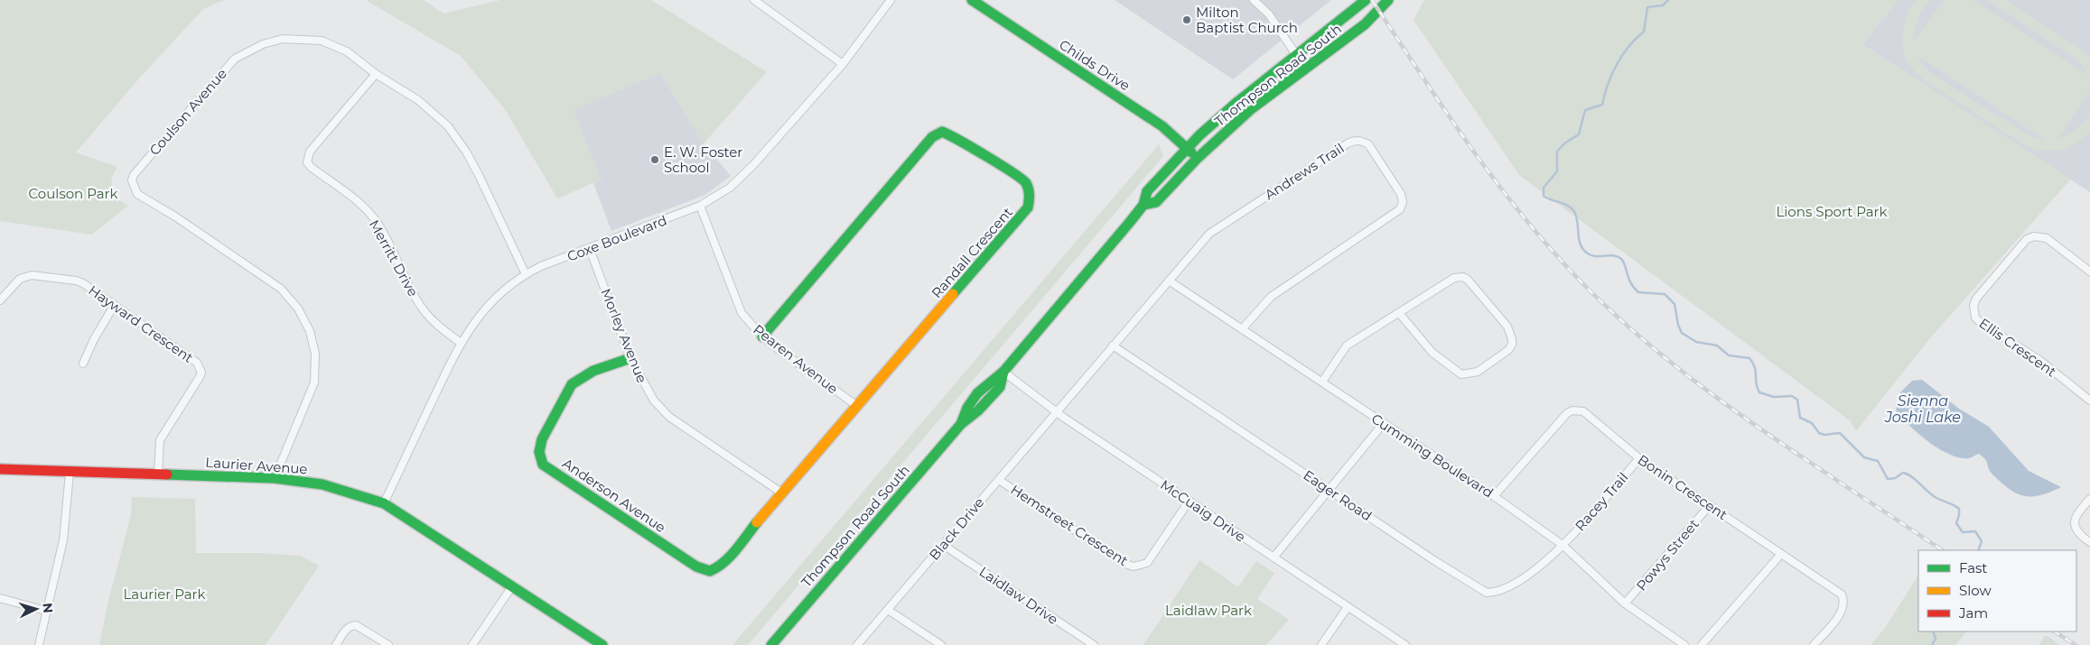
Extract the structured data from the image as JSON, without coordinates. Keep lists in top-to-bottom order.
{
  "streets": {
    "street": [
      "Childs Drive",
      "Thompson Road South",
      "Coulson Avenue",
      "Andrews Trail",
      "Coxe Boulevard",
      "Randall Crescent",
      "Merritt Drive",
      "Hayward Crescent",
      "Morley Avenue",
      "Ellis Crescent",
      "Pearen Avenue",
      "Cumming Boulevard",
      "Laurier Avenue",
      "Bonin Crescent",
      "Anderson Avenue",
      "Eager Road",
      "Racey Trail",
      "McCuaig Drive",
      "Hemstreet Crescent",
      "Black Drive",
      "Powys Street",
      "Laidlaw Drive"
    ]
  },
  "crossings": [
    ["Childs Drive", "Thompson Road South"],
    ["Thompson Road South", "McCuaig Drive"],
    ["Coulson Avenue", "Coxe Boulevard"],
    ["Coulson Avenue", "Merritt Drive"],
    ["Coulson Avenue", "Laurier Avenue"],
    ["Andrews Trail", "Cumming Boulevard"],
    ["Andrews Trail", "Eager Road"],
    ["Andrews Trail", "McCuaig Drive"],
    ["Andrews Trail", "Black Drive"],
    ["Coxe Boulevard", "Merritt Drive"],
    ["Coxe Boulevard", "Morley Avenue"],
    ["Coxe Boulevard", "Pearen Avenue"],
    ["Coxe Boulevard", "Laurier Avenue"],
    ["Randall Crescent", "Morley Avenue"],
    ["Randall Crescent", "Pearen Avenue"],
    ["Randall Crescent", "Anderson Avenue"],
    ["Hayward Crescent", "Laurier Avenue"],
    ["Morley Avenue", "Anderson Avenue"],
    ["Cumming Boulevard", "Bonin Crescent"],
    ["Cumming Boulevard", "Eager Road"],
    ["Cumming Boulevard", "Racey Trail"],
    ["Cumming Boulevard", "Powys Street"],
    ["Bonin Crescent", "Racey Trail"],
    ["Bonin Crescent", "Powys Street"],
    ["Eager Road", "Racey Trail"],
    ["McCuaig Drive", "Hemstreet Crescent"],
    ["McCuaig Drive", "Black Drive"],
    ["Hemstreet Crescent", "Black Drive"],
    ["Black Drive", "Laidlaw Drive"]
  ],
  "water": ["Sienna Joshi Lake"],
  "parks": [
    "Coulson Park",
    "Lions Sport Park",
    "Laurier Park",
    "Laidlaw Park"
  ],
  "places": ["Milton Baptist Church", "E. W. Foster School"],
  "legend": ["Fast", "Slow", "Jam"],
  "north": "right"
}
